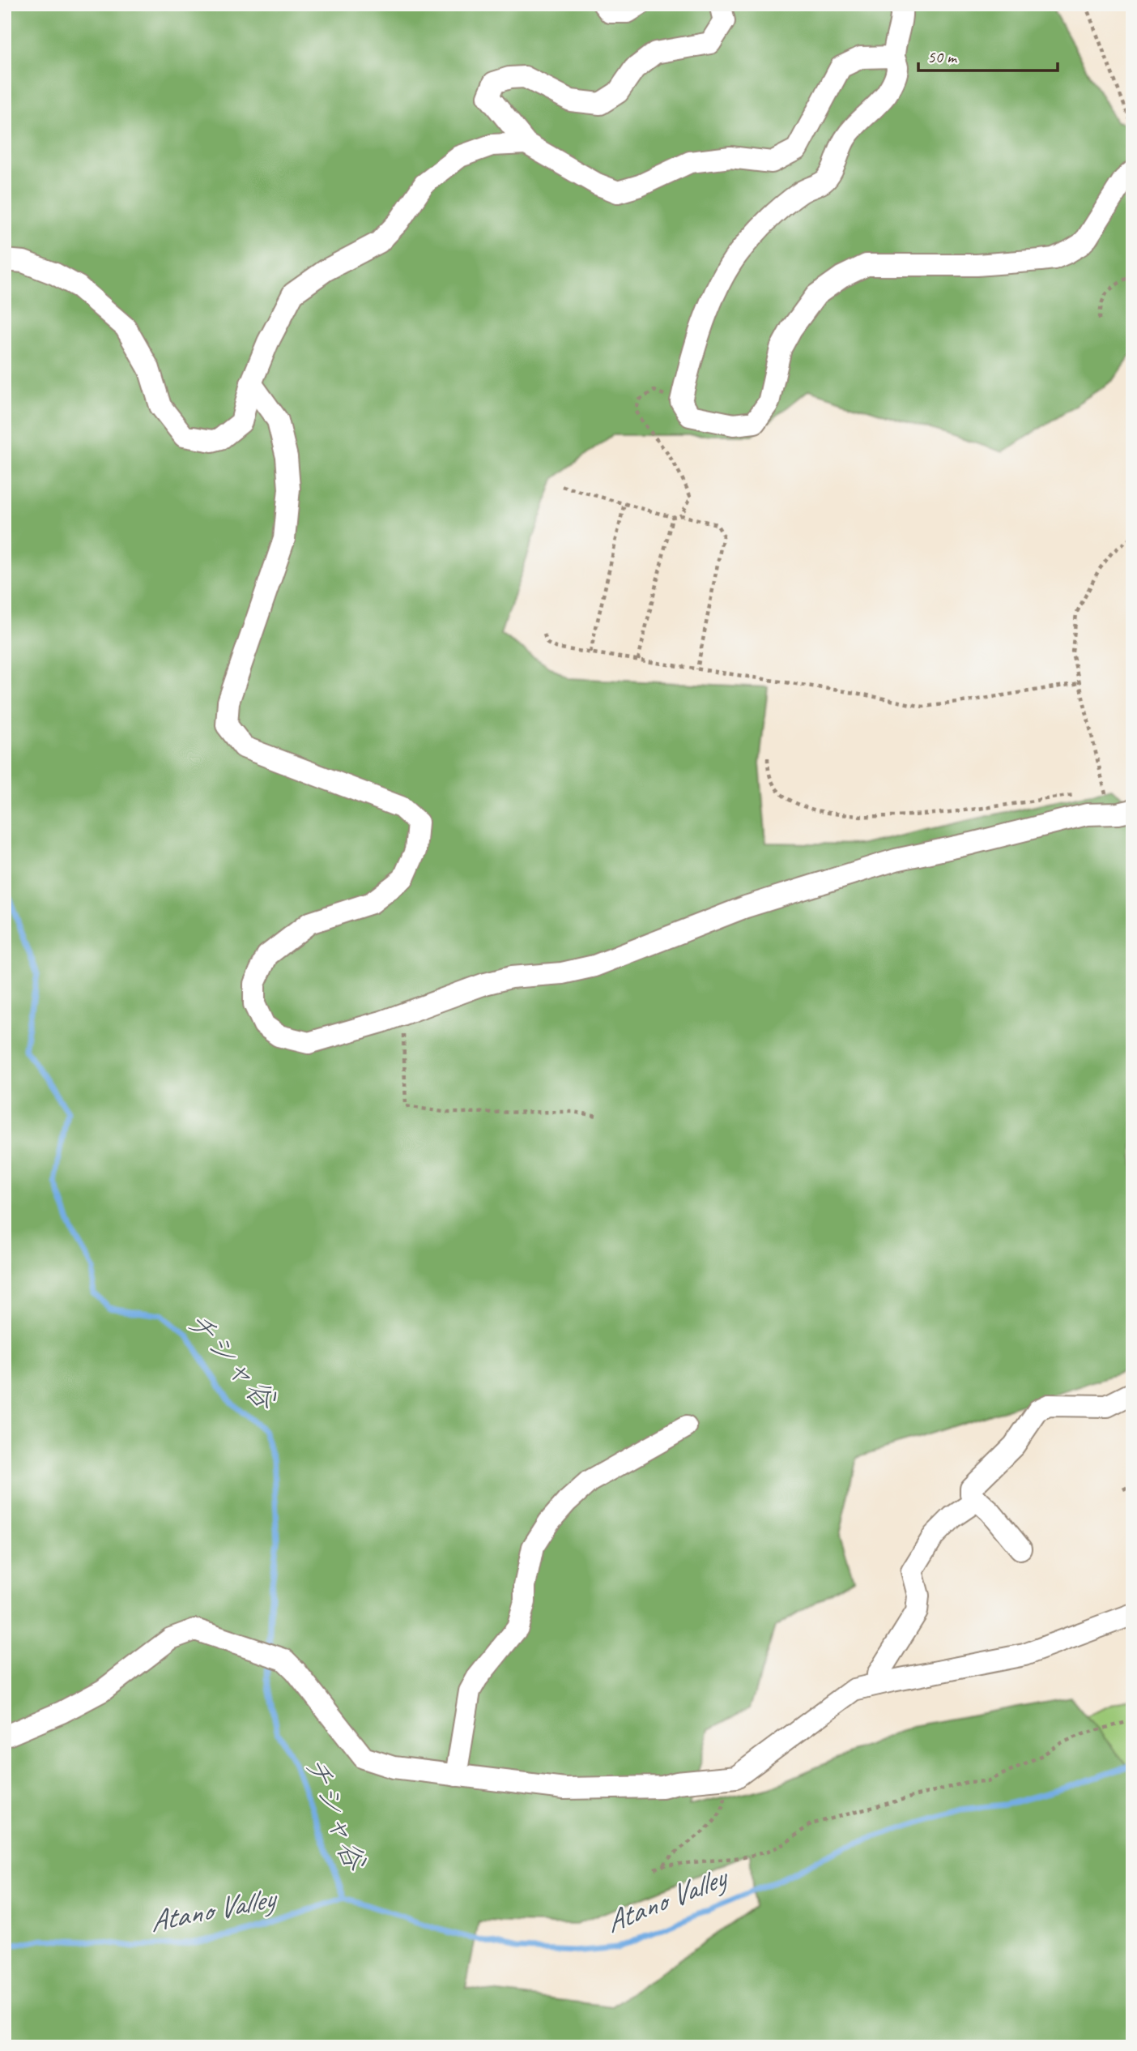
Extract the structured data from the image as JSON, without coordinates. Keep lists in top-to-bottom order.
{
  "water": ["チシャ谷", "Atano Valley"],
  "scale_bar": "50 m"
}
